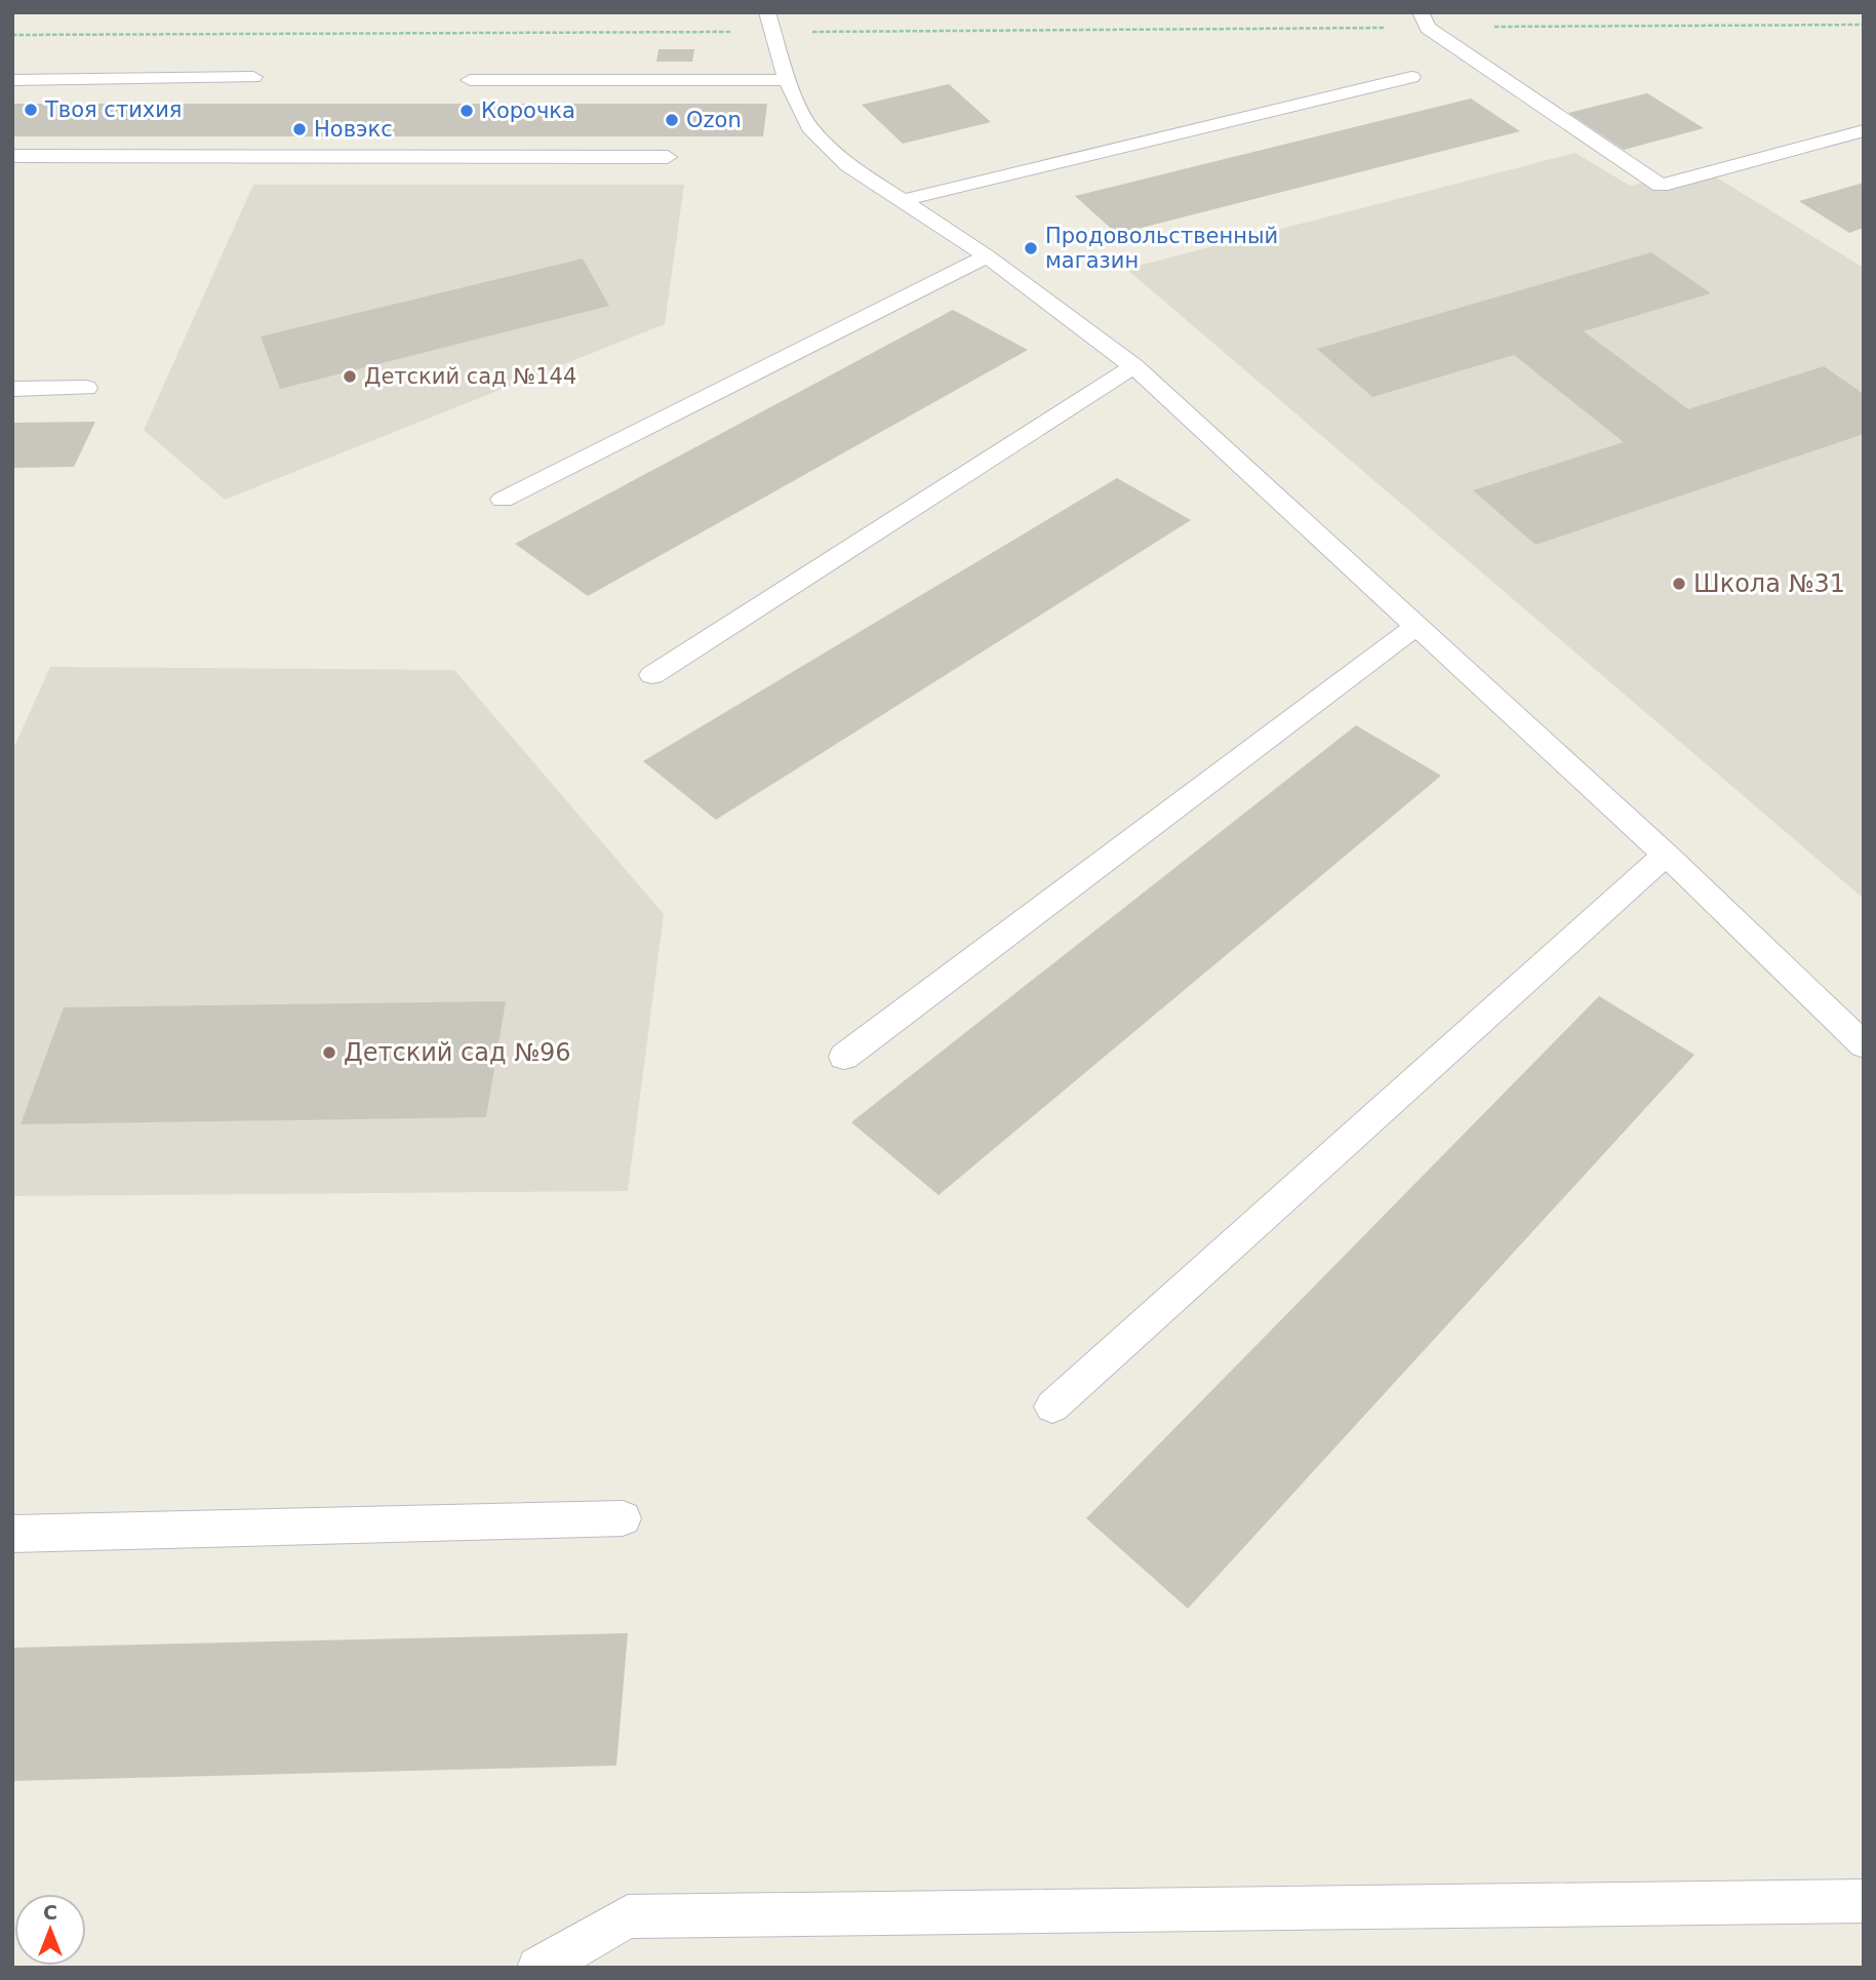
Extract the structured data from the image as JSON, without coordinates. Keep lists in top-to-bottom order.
{
  "places": [
    "Твоя стихия",
    "Корочка",
    "Ozon",
    "Новэкс",
    "Продовольственный магазин",
    "Детский сад №144",
    "Школа №31",
    "Детский сад №96"
  ],
  "north": "top"
}
